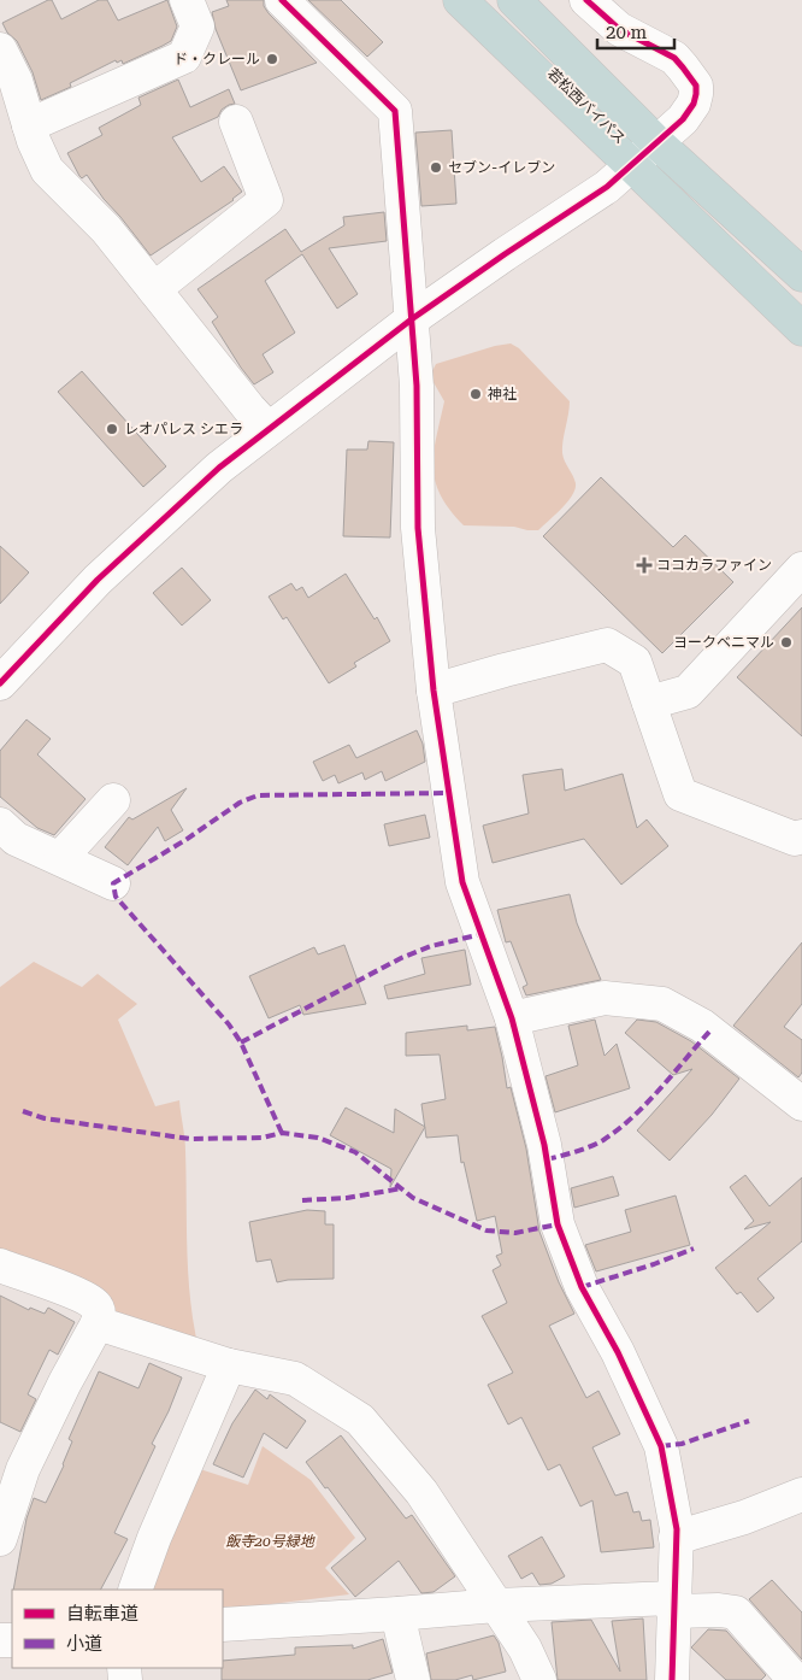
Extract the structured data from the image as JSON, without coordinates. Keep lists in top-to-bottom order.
{
  "streets": {
    "highway": ["若松西バイパス"]
  },
  "parks": ["飯寺20号緑地"],
  "places": {
    "other": [
      "ド・クレール",
      "セブン-イレブン",
      "神社",
      "レオパレス シエラ",
      "ヨークベニマル"
    ],
    "health": ["ココカラファイン"]
  },
  "legend": ["自転車道", "小道"],
  "scale_bar": "20 m"
}
